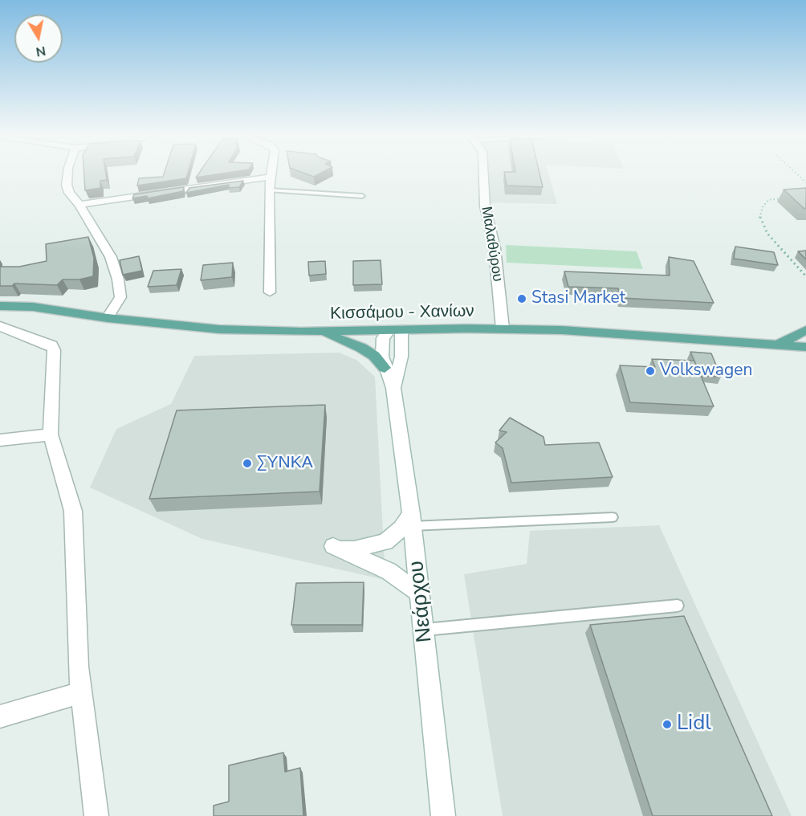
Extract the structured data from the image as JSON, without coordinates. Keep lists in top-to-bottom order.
{
  "streets": {
    "main road": ["Κισσάμου - Χανίων"],
    "street": ["Μαλαθύρου", "Νεάρχου"]
  },
  "crossings": [
    ["Μαλαθύρου", "Κισσάμου - Χανίων"],
    ["Κισσάμου - Χανίων", "Νεάρχου"]
  ],
  "places": [
    "Stasi Market",
    "Volkswagen",
    "ΣΥΝΚΑ",
    "Lidl"
  ],
  "north": "bottom"
}
